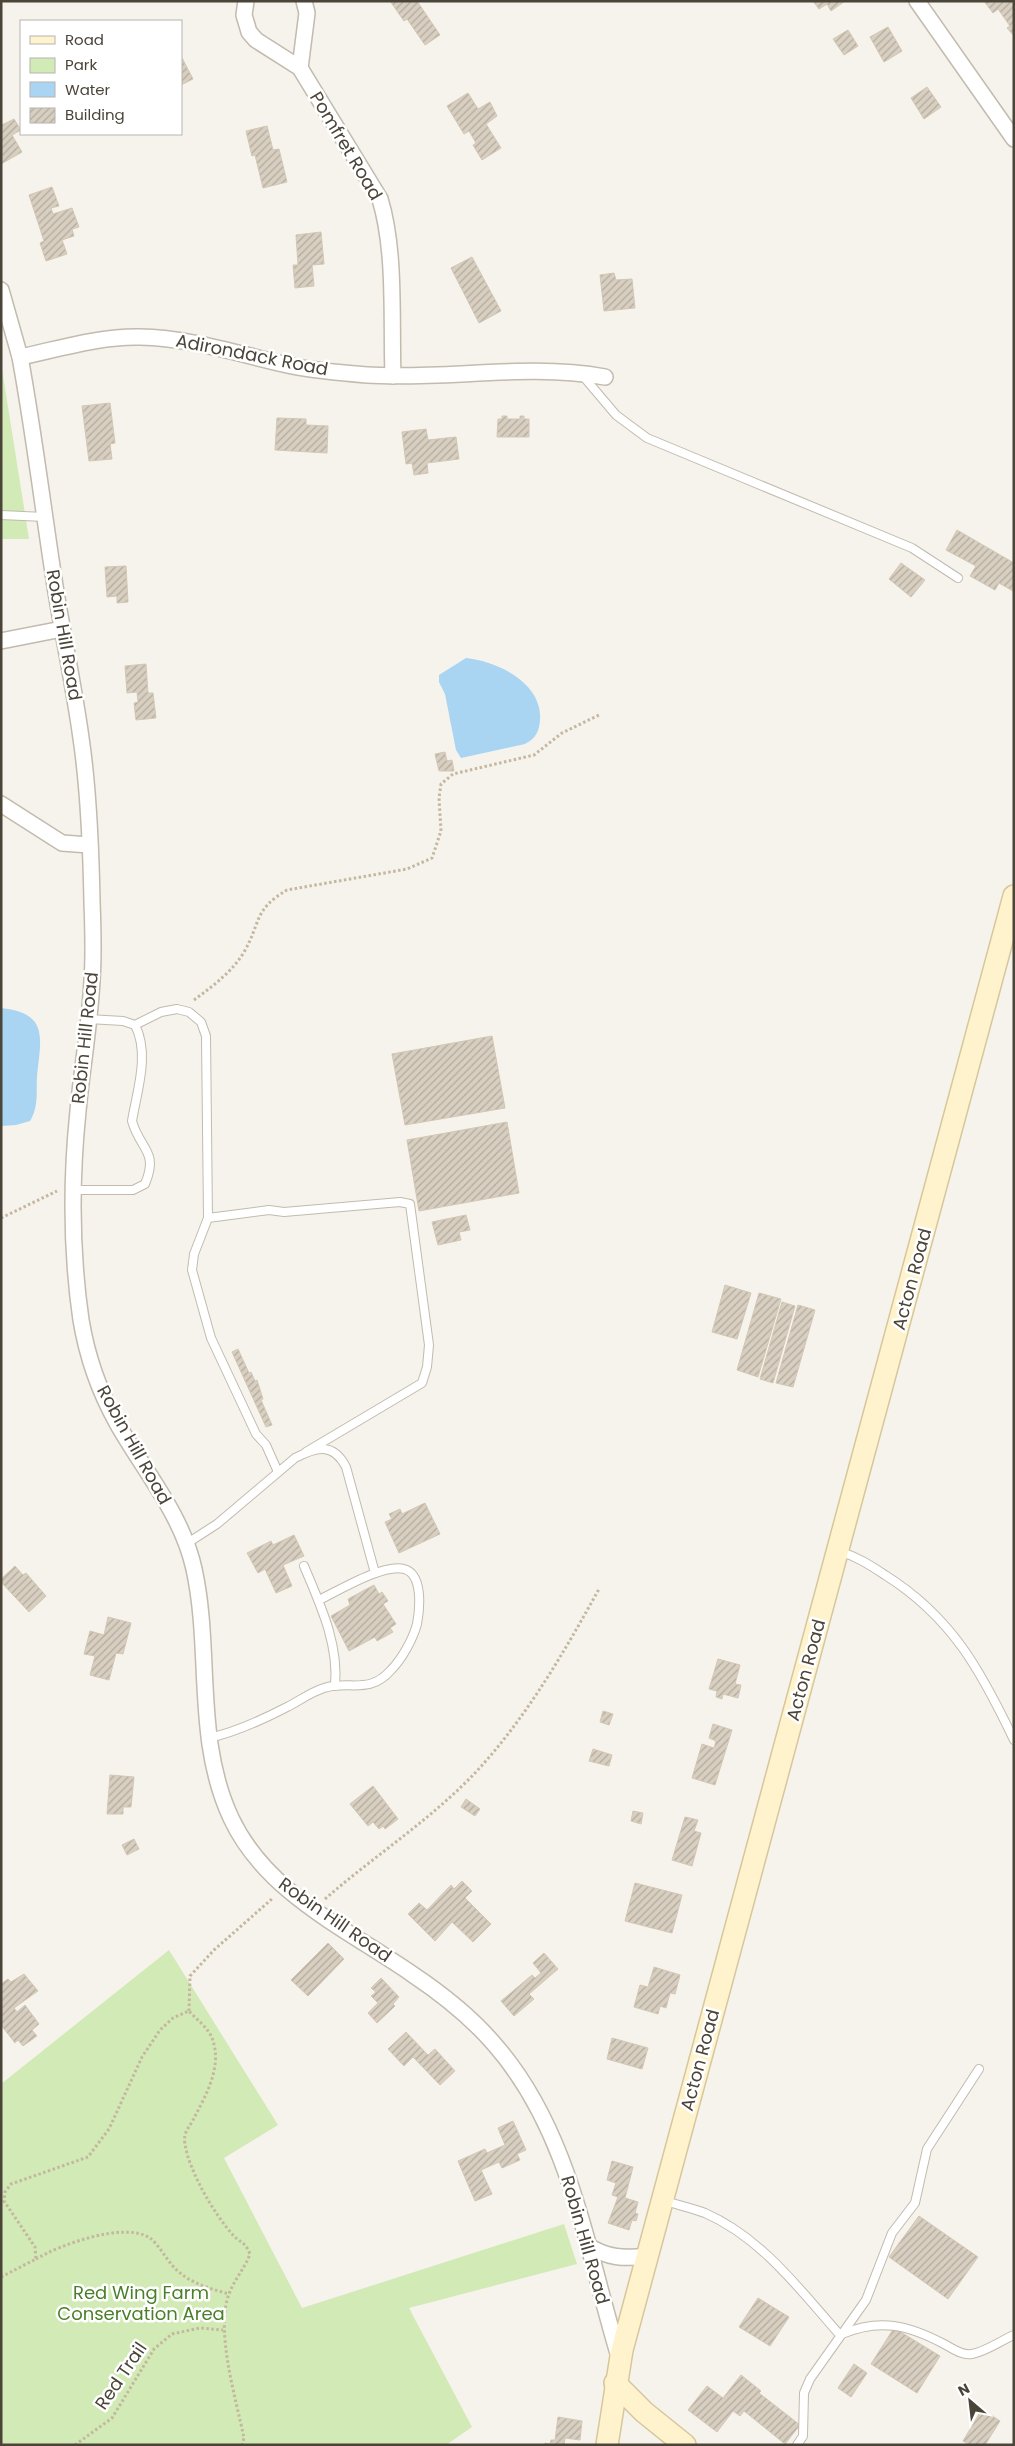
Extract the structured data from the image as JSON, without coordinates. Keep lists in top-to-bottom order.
{
  "streets": {
    "main road": ["Acton Road"],
    "street": ["Pomfret Road", "Adirondack Road", "Robin Hill Road"],
    "path": ["Red Trail"]
  },
  "crossings": [
    ["Pomfret Road", "Adirondack Road"],
    ["Adirondack Road", "Robin Hill Road"],
    ["Robin Hill Road", "Acton Road"]
  ],
  "parks": ["Red Wing Farm Conservation Area"],
  "legend": [
    "Road",
    "Park",
    "Water",
    "Building"
  ],
  "north": "top left"
}
